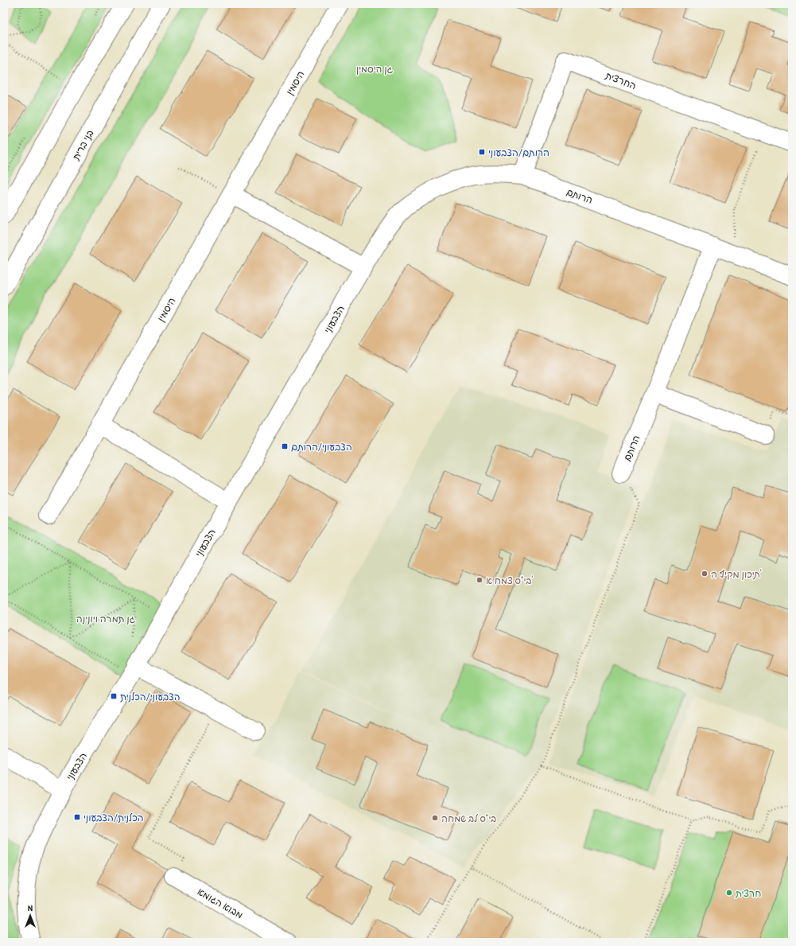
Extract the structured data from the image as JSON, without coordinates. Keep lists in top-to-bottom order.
{
  "streets": {
    "street": [
      "החרצית",
      "היסמין",
      "בני ברית",
      "הרותם",
      "הצבעוני",
      "מבוא הגומא"
    ]
  },
  "crossings": [
    ["החרצית", "הרותם"],
    ["הרותם", "הצבעוני"]
  ],
  "parks": ["גן היסמין", "גן תמרה ויונינה"],
  "places": {
    "transit": [
      "הרותם/הצבעוני",
      "הצבעוני/הרותם",
      "הצבעוני/הכלנית",
      "הכלנית/הצבעוני"
    ],
    "other": [
      "תיכון מקיף ה'",
      "בי\"ס צמח א'",
      "בי\"ס לב שמחה",
      "חרצית"
    ]
  },
  "north": "top"
}
